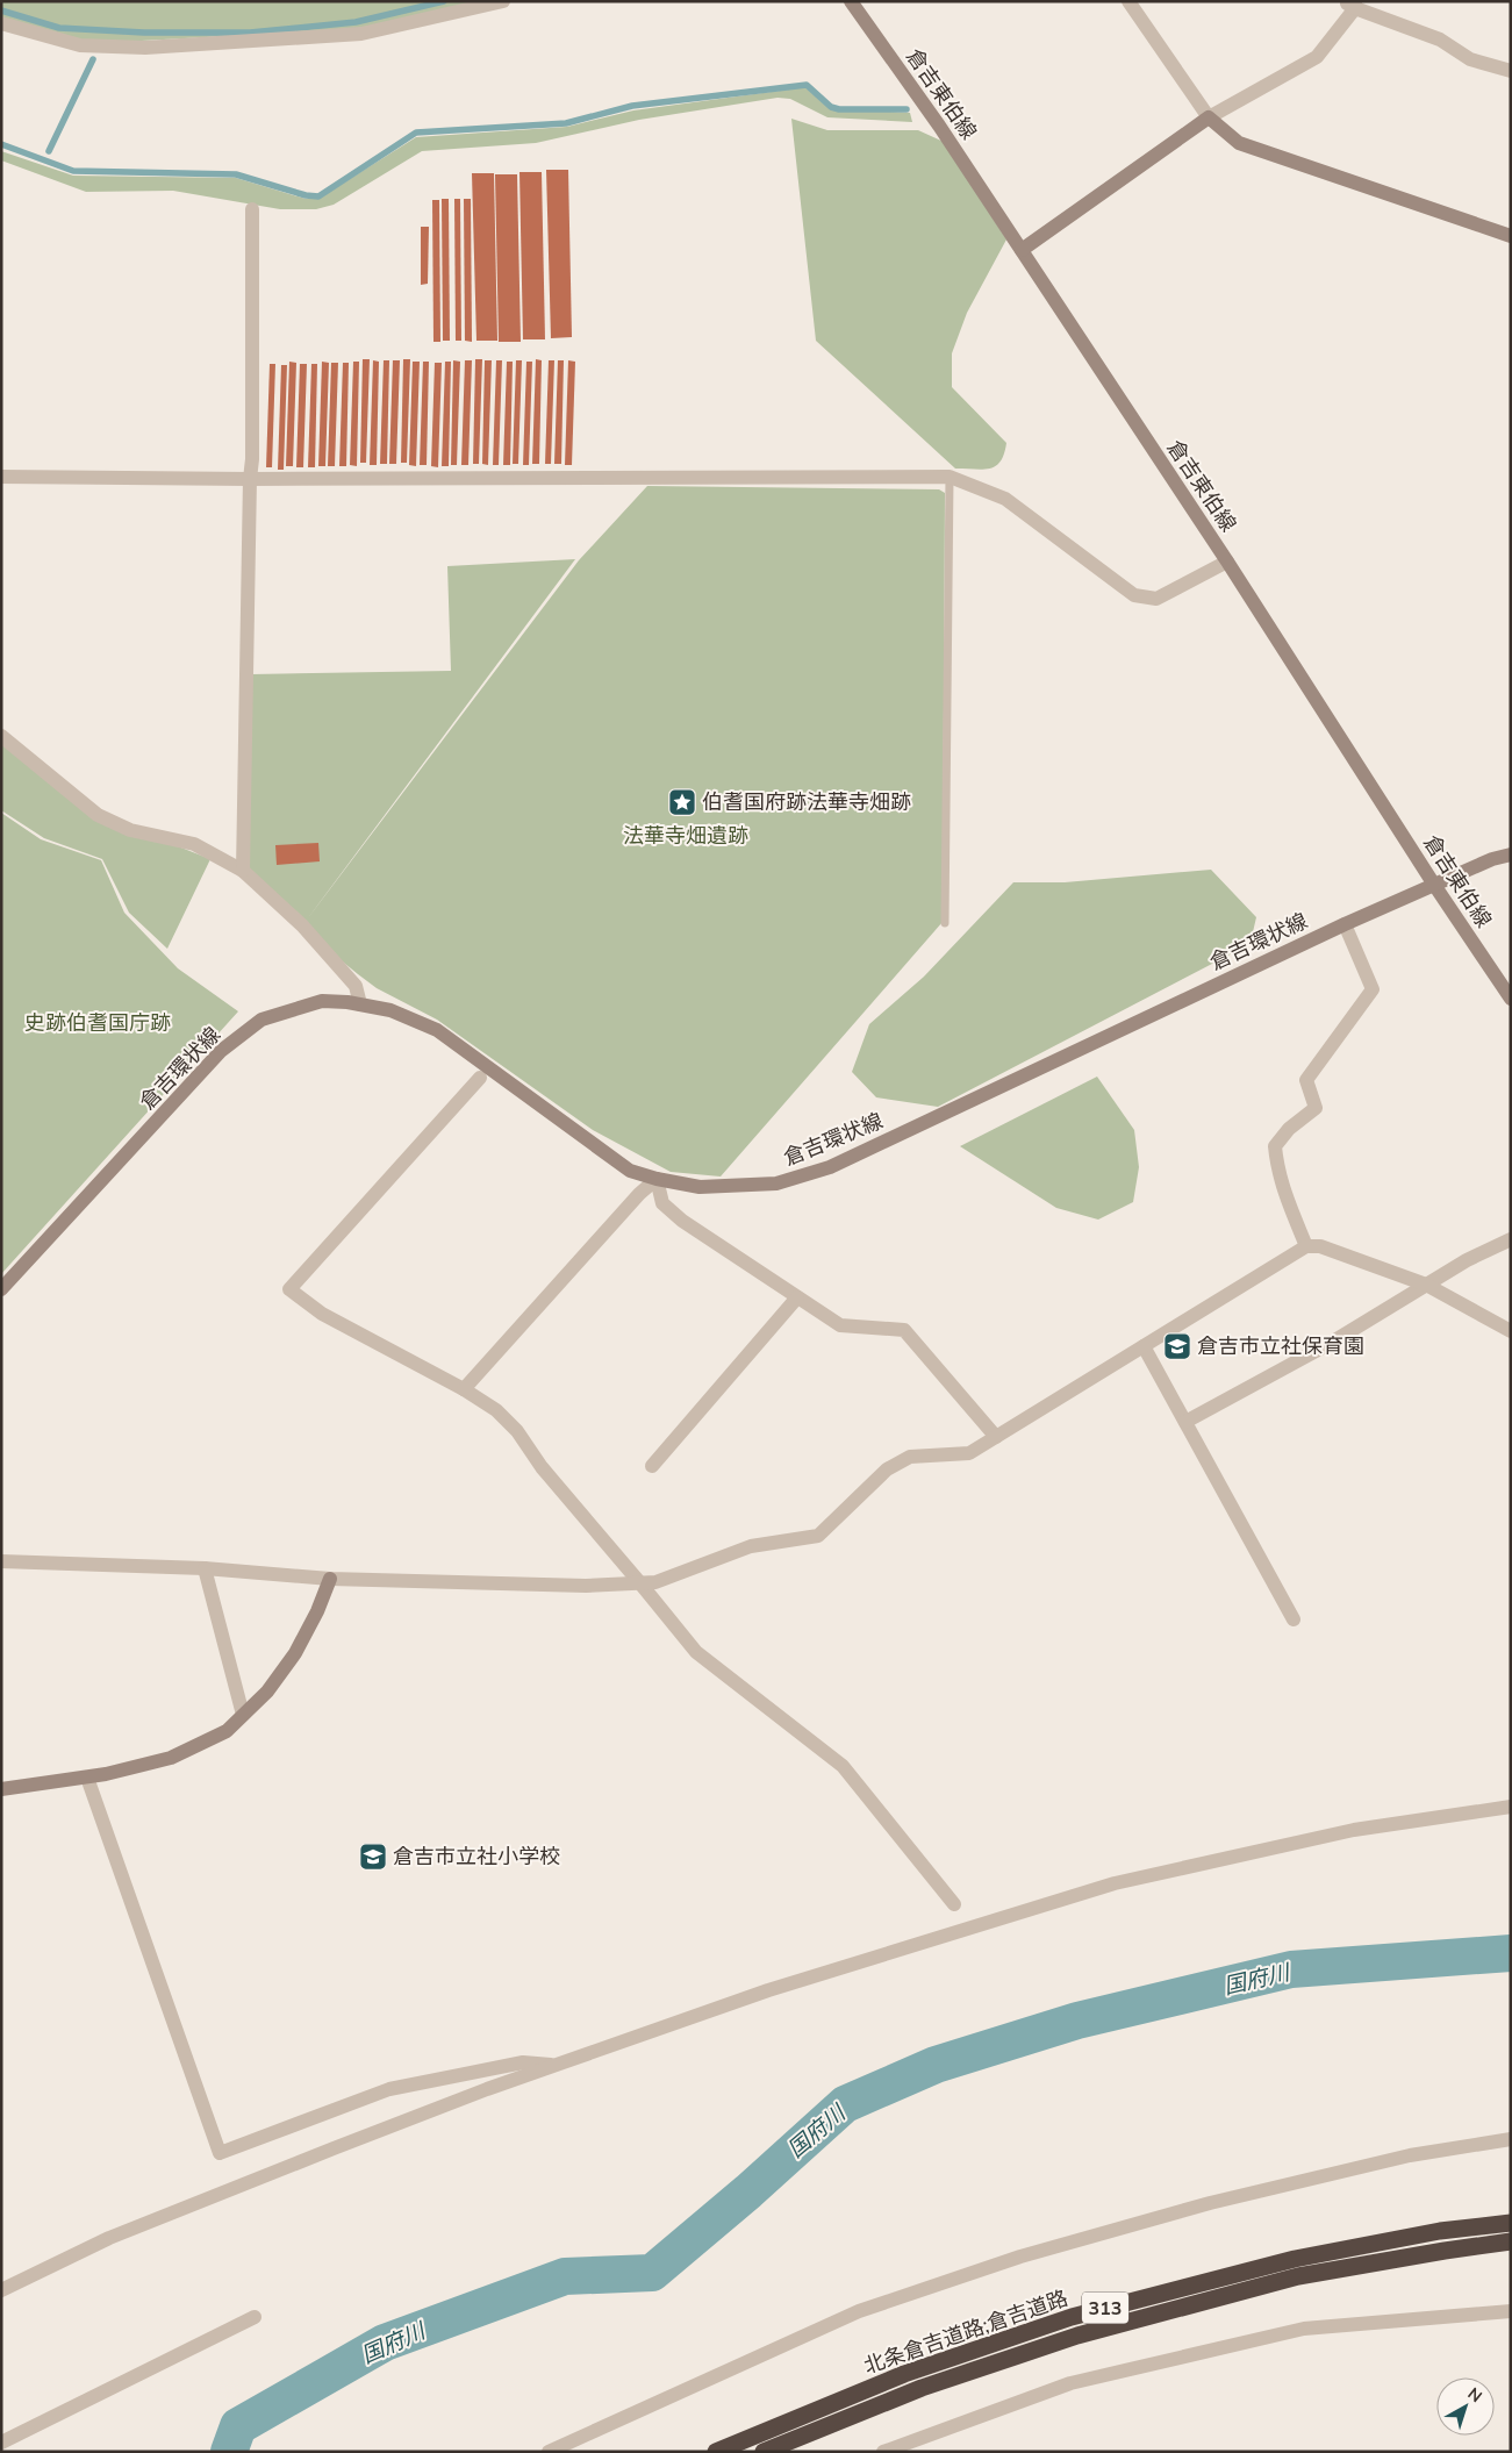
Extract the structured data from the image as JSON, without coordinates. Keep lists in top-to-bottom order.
{
  "streets": {
    "highway": ["313", "北条倉吉道路;倉吉道路"],
    "main road": ["倉吉東伯線", "倉吉環状線"]
  },
  "crossings": [
    ["倉吉東伯線", "倉吉環状線"]
  ],
  "water": ["国府川"],
  "parks": ["法華寺畑遺跡", "史跡伯耆国庁跡"],
  "places": {
    "place": ["伯耆国府跡法華寺畑跡"],
    "school or university": ["倉吉市立社保育園", "倉吉市立社小学校"]
  },
  "north": "top right"
}
